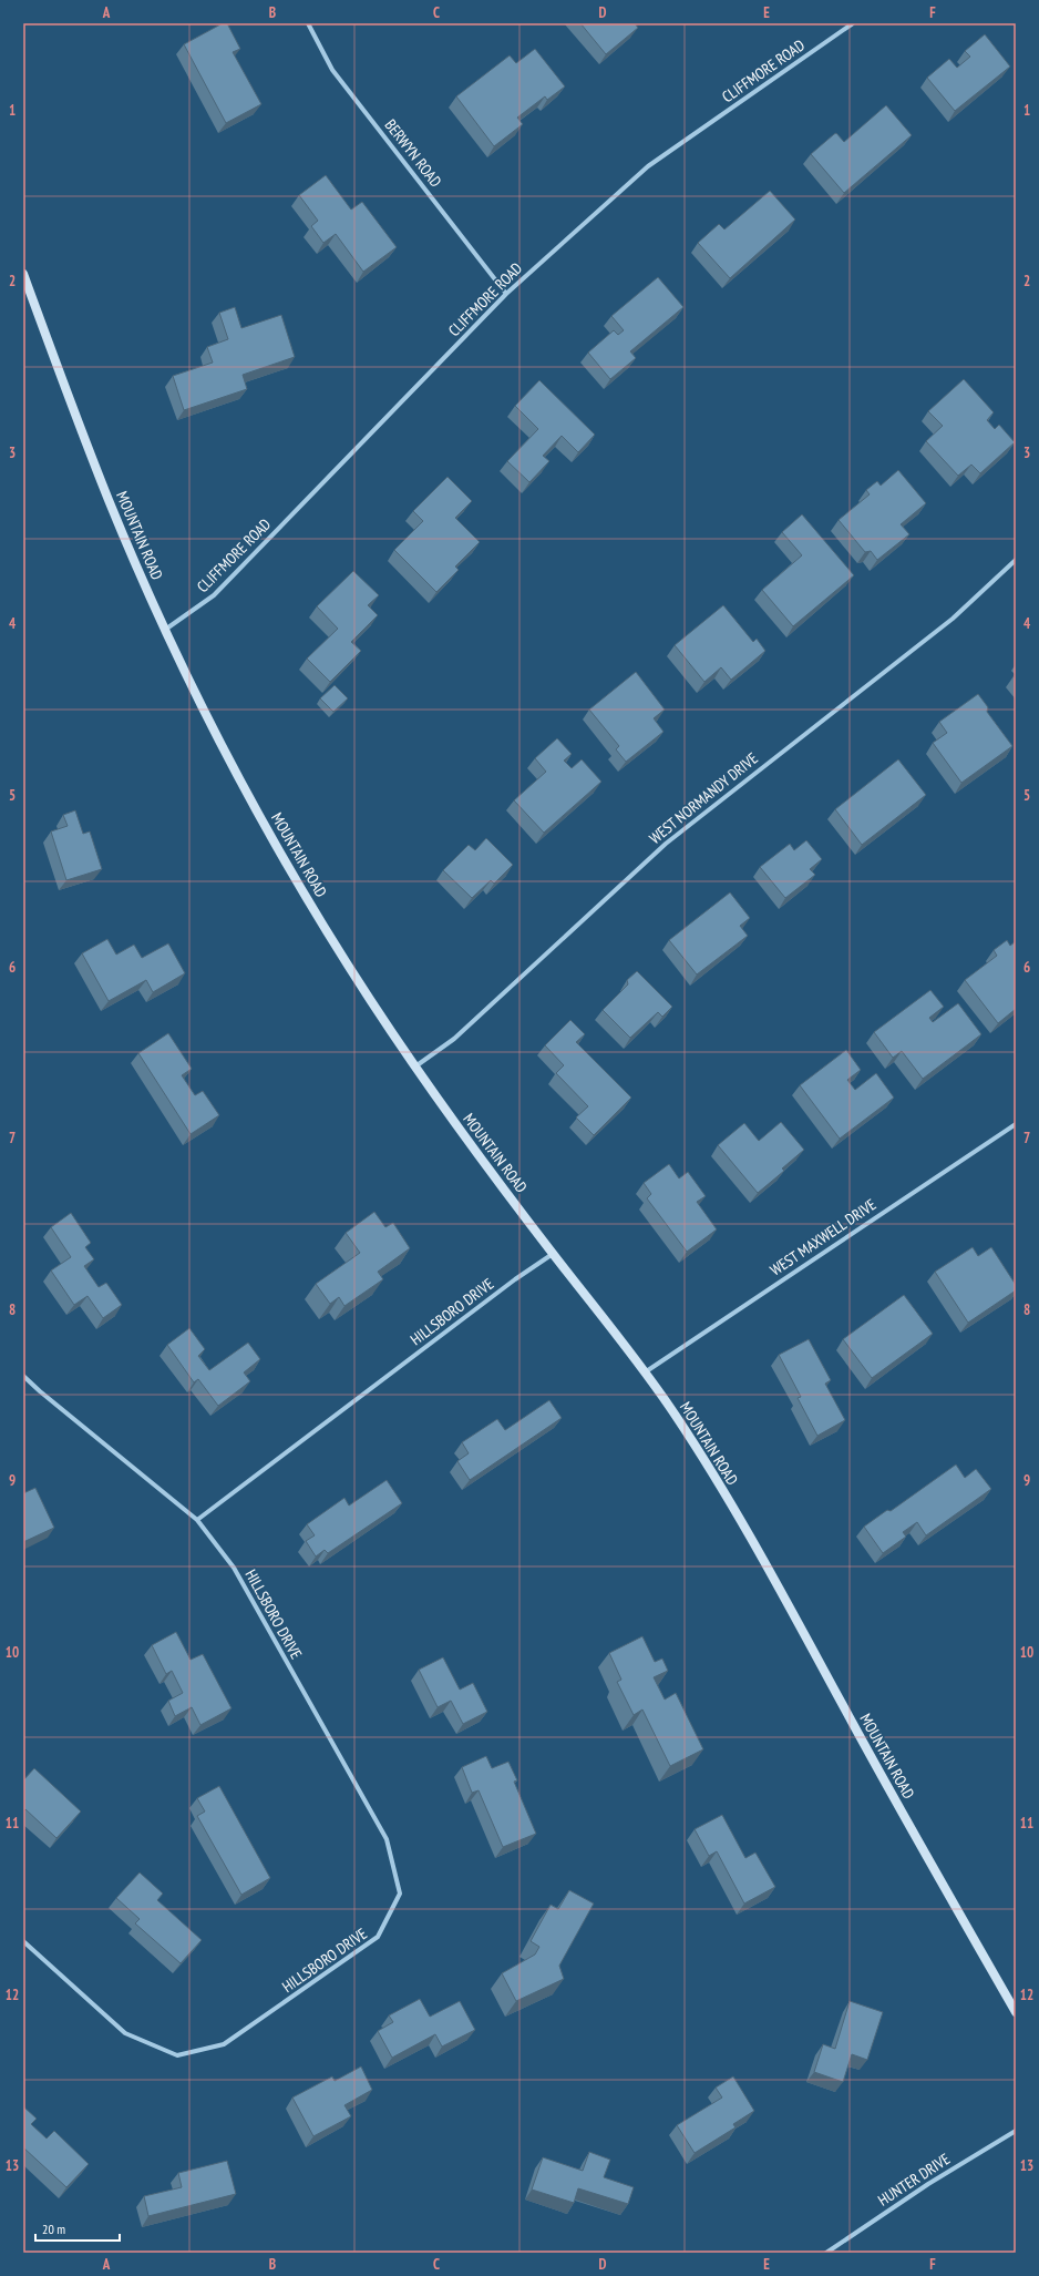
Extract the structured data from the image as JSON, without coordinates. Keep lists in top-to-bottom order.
{
  "streets": {
    "main road": ["MOUNTAIN ROAD"],
    "street": [
      "CLIFFMORE ROAD",
      "BERWYN ROAD",
      "WEST NORMANDY DRIVE",
      "WEST MAXWELL DRIVE",
      "HILLSBORO DRIVE",
      "HUNTER DRIVE"
    ]
  },
  "crossings": [
    ["CLIFFMORE ROAD", "BERWYN ROAD"],
    ["CLIFFMORE ROAD", "MOUNTAIN ROAD"],
    ["MOUNTAIN ROAD", "WEST NORMANDY DRIVE"],
    ["MOUNTAIN ROAD", "WEST MAXWELL DRIVE"],
    ["MOUNTAIN ROAD", "HILLSBORO DRIVE"]
  ],
  "scale_bar": "20 m",
  "grid": {
    "columns": [
      "A",
      "B",
      "C",
      "D",
      "E",
      "F"
    ],
    "rows": [
      "1",
      "2",
      "3",
      "4",
      "5",
      "6",
      "7",
      "8",
      "9",
      "10",
      "11",
      "12",
      "13"
    ]
  }
}
